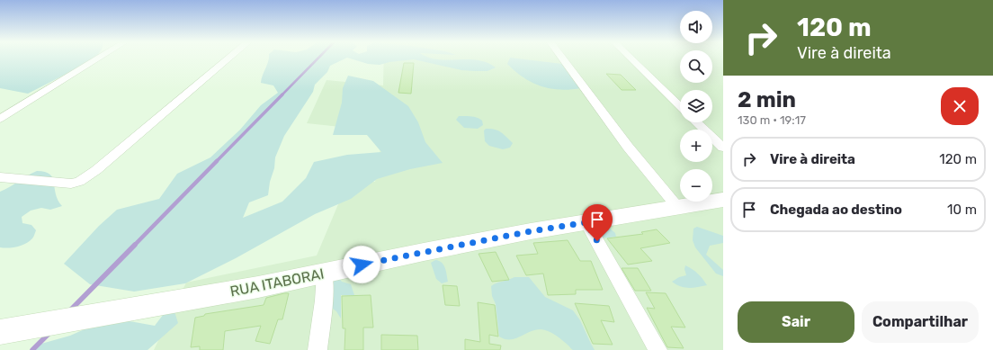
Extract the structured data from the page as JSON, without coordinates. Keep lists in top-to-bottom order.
{
  "streets": {
    "street": ["RUA ITABORAI"]
  },
  "page": {
    "turn": ["120 m", "Vire à direita"],
    "map_buttons": ["+", "−"],
    "heading": ["2 min", "130 m · 19:17"],
    "list": [
      {
        "name": "Vire à direita",
        "value": "120 m"
      },
      {
        "name": "Chegada ao destino",
        "value": "10 m"
      }
    ],
    "buttons": ["Sair", "Compartilhar"]
  }
}
